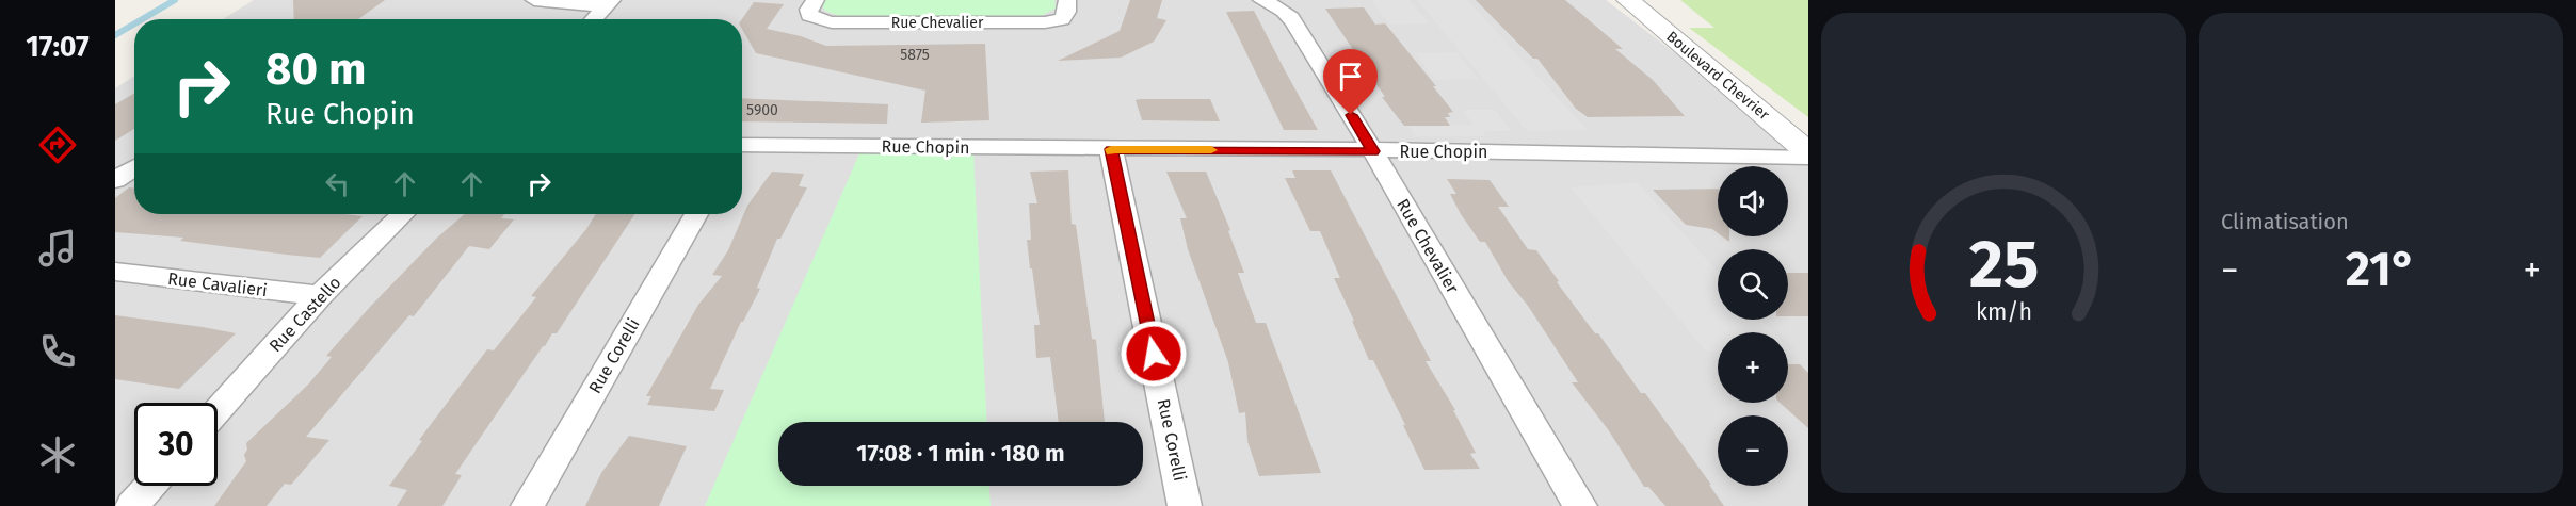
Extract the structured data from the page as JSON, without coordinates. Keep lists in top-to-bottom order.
{
  "streets": {
    "street": [
      "Rue Chevalier",
      "Boulevard Chevrier",
      "Rue Chopin",
      "Rue Cavalieri",
      "Rue Castello",
      "Rue Corelli"
    ]
  },
  "crossings": [
    ["Rue Chevalier", "Rue Chopin"],
    ["Rue Chopin", "Rue Corelli"],
    ["Rue Cavalieri", "Rue Castello"]
  ],
  "house_numbers": ["5875", "5900"],
  "page": {
    "tabs": "17:07",
    "tile": "Climatisation",
    "turn": ["80 m", "Rue Chopin"],
    "map_buttons": ["+", "−"],
    "heat": ["−", "21°", "+"],
    "limit": "30",
    "trip": "17:08 · 1 min · 180 m",
    "gauge": ["25", "km/h"]
  }
}
